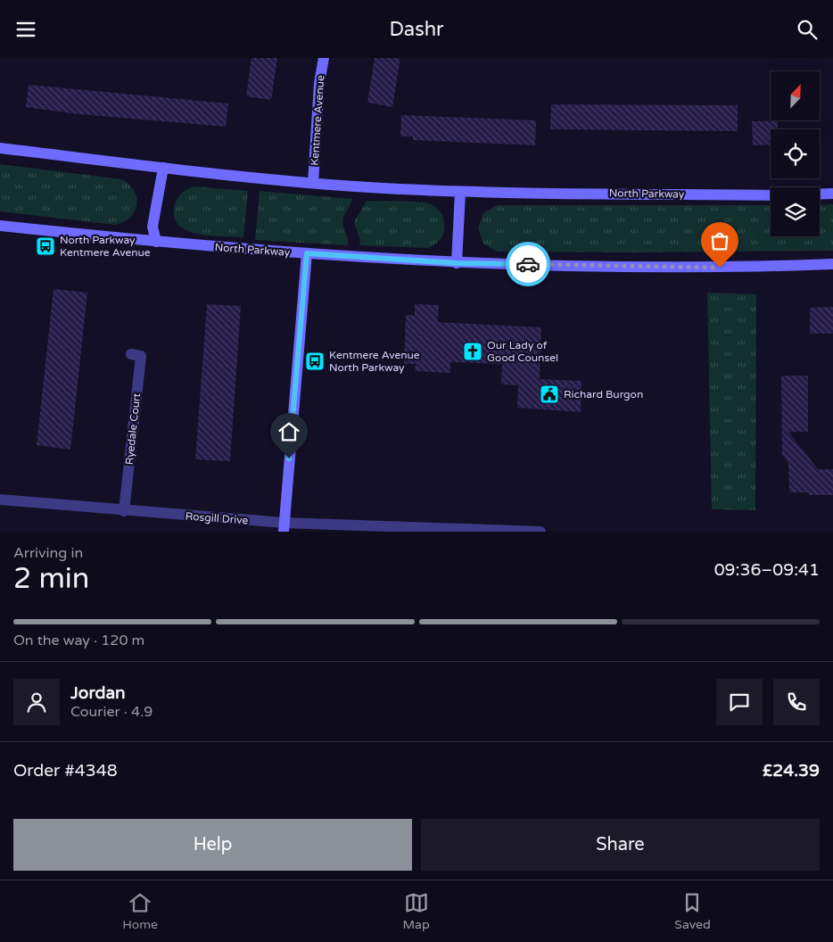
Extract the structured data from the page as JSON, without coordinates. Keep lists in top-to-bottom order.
{
  "streets": {
    "street": [
      "Kentmere Avenue",
      "North Parkway",
      "Ryedale Court",
      "Rosgill Drive"
    ]
  },
  "crossings": [
    ["Kentmere Avenue", "North Parkway"],
    ["Ryedale Court", "Rosgill Drive"]
  ],
  "places": {
    "bus stop": ["North Parkway Kentmere Avenue", "Kentmere Avenue North Parkway"],
    "church": ["Our Lady of Good Counsel"],
    "public building": ["Richard Burgon"]
  },
  "north": "top right",
  "page": {
    "header": "Dashr",
    "heading": ["2 min", "Arriving in", "09:36–09:41"],
    "panel": [
      "Jordan",
      "Courier · 4.9",
      "Order #4348",
      "£24.39"
    ],
    "bar": "On the way · 120 m",
    "buttons": ["Help", "Share"],
    "tabs": ["Home", "Map", "Saved"]
  }
}
